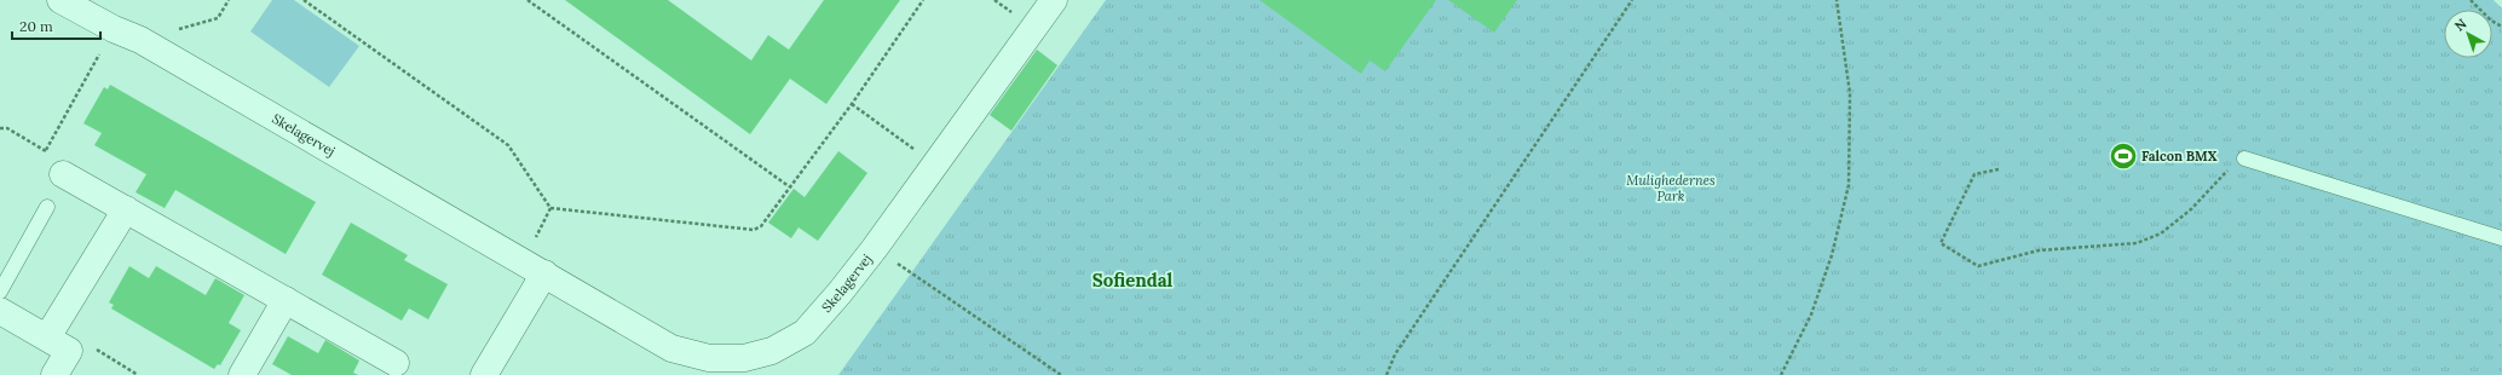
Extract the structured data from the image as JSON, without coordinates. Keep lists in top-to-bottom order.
{
  "streets": {
    "street": ["Skelagervej"]
  },
  "districts": ["Sofiendal"],
  "parks": ["Mulighedernes Park"],
  "places": {
    "sports": ["Falcon BMX"]
  },
  "scale_bar": "20 m",
  "north": "top left"
}
